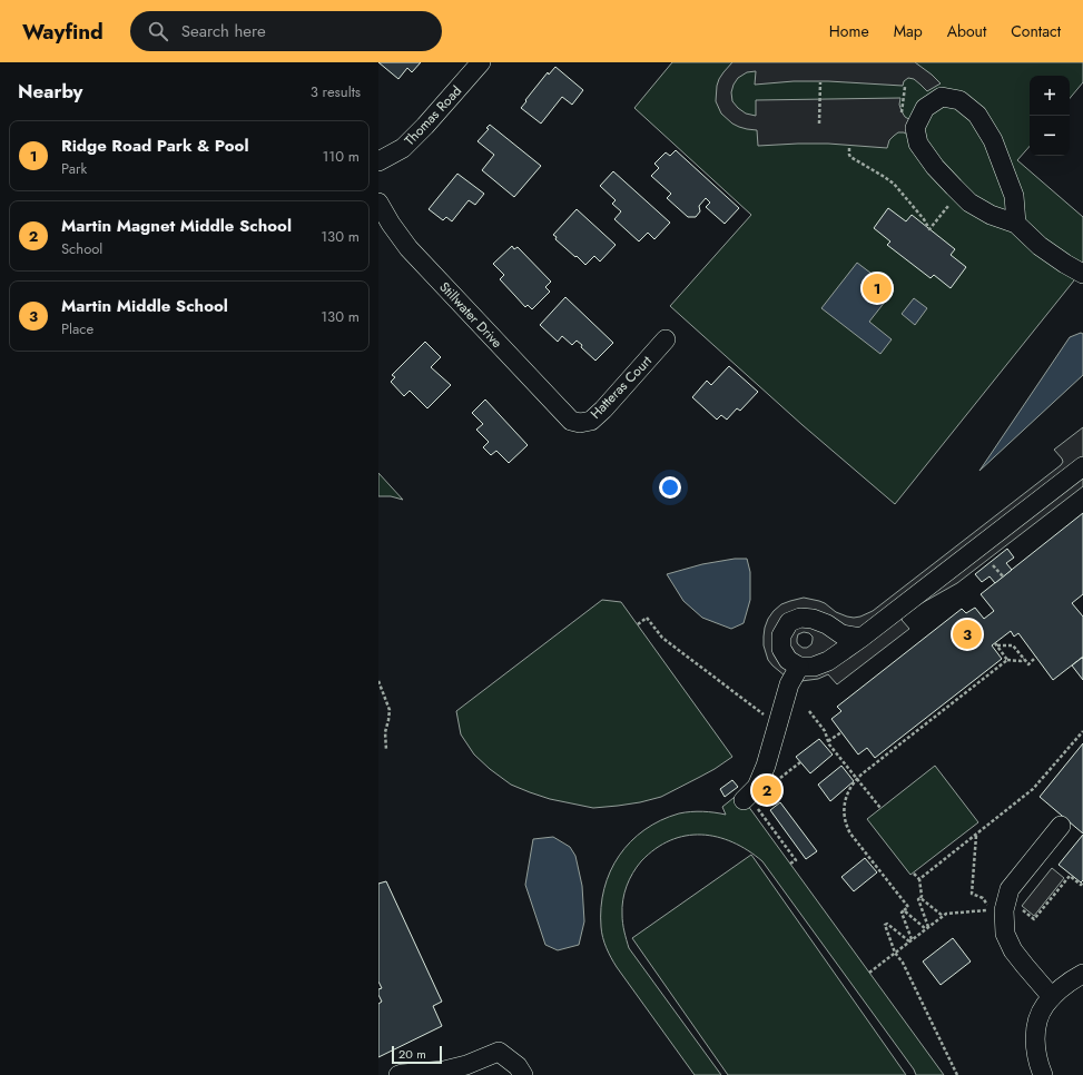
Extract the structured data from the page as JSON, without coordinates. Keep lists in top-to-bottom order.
{
  "streets": {
    "street": ["Thomas Road", "Stillwater Drive", "Hatteras Court"]
  },
  "crossings": [
    ["Stillwater Drive", "Hatteras Court"]
  ],
  "scale_bar": "20 m",
  "page": {
    "header": "Wayfind",
    "search": "Search here",
    "nav": [
      "Home",
      "Map",
      "About",
      "Contact"
    ],
    "heading": ["Nearby", "3 results"],
    "map_buttons": ["+", "−"],
    "list": [
      {
        "mark": "1",
        "name": "Ridge Road Park & Pool",
        "note": "Park",
        "value": "110 m"
      },
      {
        "mark": "2",
        "name": "Martin Magnet Middle School",
        "note": "School",
        "value": "130 m"
      },
      {
        "mark": "3",
        "name": "Martin Middle School",
        "note": "Place",
        "value": "130 m"
      }
    ],
    "pins": ["1", "3", "2"],
    "scale": "20 m"
  }
}
